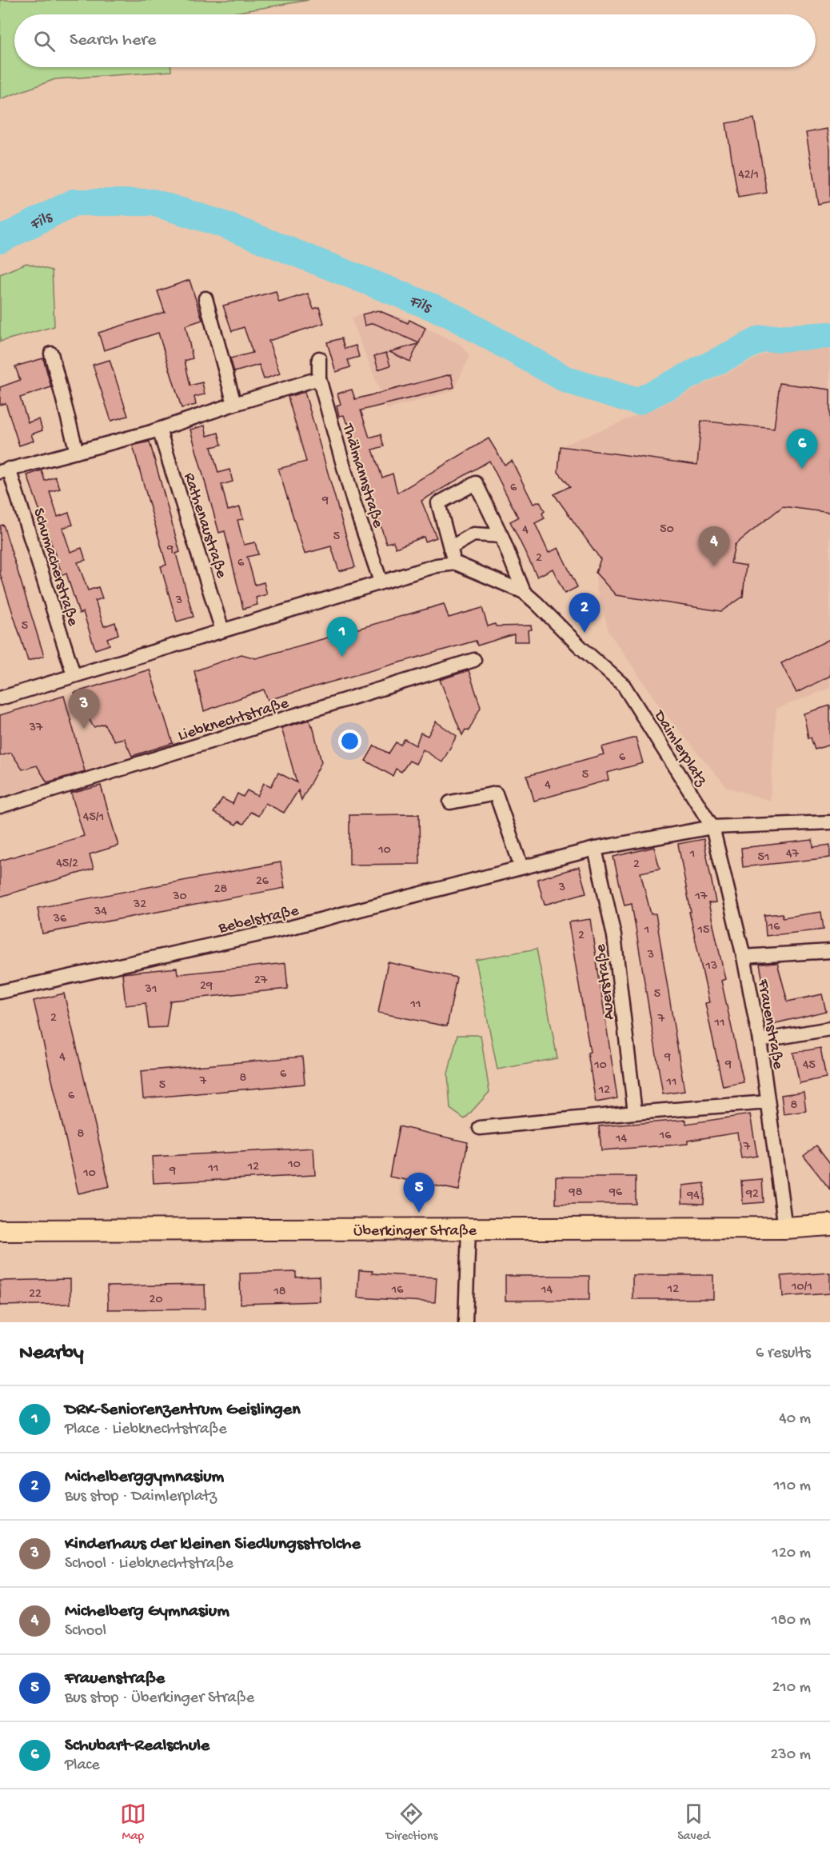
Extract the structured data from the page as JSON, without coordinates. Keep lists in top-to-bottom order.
{
  "streets": {
    "main road": ["Überkinger Straße"],
    "street": [
      "Thälmannstraße",
      "Rathenaustraße",
      "Schumacherstraße",
      "Liebknechtstraße",
      "Daimlerplatz",
      "Bebelstraße",
      "Auerstraße",
      "Frauenstraße"
    ]
  },
  "crossings": [
    ["Rathenaustraße", "Schumacherstraße"],
    ["Daimlerplatz", "Frauenstraße"],
    ["Bebelstraße", "Auerstraße"],
    ["Frauenstraße", "Überkinger Straße"]
  ],
  "water": ["Fils"],
  "house_numbers": [
    "42/1",
    "6",
    "9",
    "50",
    "4",
    "5",
    "9",
    "2",
    "6",
    "3",
    "5",
    "37",
    "6",
    "5",
    "4",
    "45/1",
    "10",
    "1",
    "47",
    "51",
    "45/2",
    "2",
    "26",
    "3",
    "28",
    "30",
    "17",
    "32",
    "34",
    "36",
    "16",
    "1",
    "15",
    "2",
    "3",
    "13",
    "27",
    "29",
    "31",
    "5",
    "11",
    "2",
    "7",
    "11",
    "4",
    "9",
    "9",
    "10",
    "45",
    "6",
    "8",
    "7",
    "11",
    "5",
    "12",
    "6",
    "8",
    "8",
    "16",
    "14",
    "7",
    "10",
    "12",
    "11",
    "9",
    "10",
    "98",
    "96",
    "92",
    "94",
    "10/1",
    "12",
    "16",
    "14",
    "18",
    "22",
    "20"
  ],
  "page": {
    "search": "Search here",
    "pins": [
      "6",
      "4",
      "2",
      "1",
      "3",
      "5"
    ],
    "heading": ["Nearby", "6 results"],
    "list": [
      {
        "mark": "1",
        "name": "DRK-Seniorenzentrum Geislingen",
        "note": "Place · Liebknechtstraße",
        "value": "40 m"
      },
      {
        "mark": "2",
        "name": "Michelberggymnasium",
        "note": "Bus stop · Daimlerplatz",
        "value": "110 m"
      },
      {
        "mark": "3",
        "name": "Kinderhaus der kleinen Siedlungsstrolche",
        "note": "School · Liebknechtstraße",
        "value": "120 m"
      },
      {
        "mark": "4",
        "name": "Michelberg Gymnasium",
        "note": "School",
        "value": "180 m"
      },
      {
        "mark": "5",
        "name": "Frauenstraße",
        "note": "Bus stop · Überkinger Straße",
        "value": "210 m"
      },
      {
        "mark": "6",
        "name": "Schubart-Realschule",
        "note": "Place",
        "value": "230 m"
      }
    ],
    "nav": ["Map", "Directions", "Saved"]
  }
}
